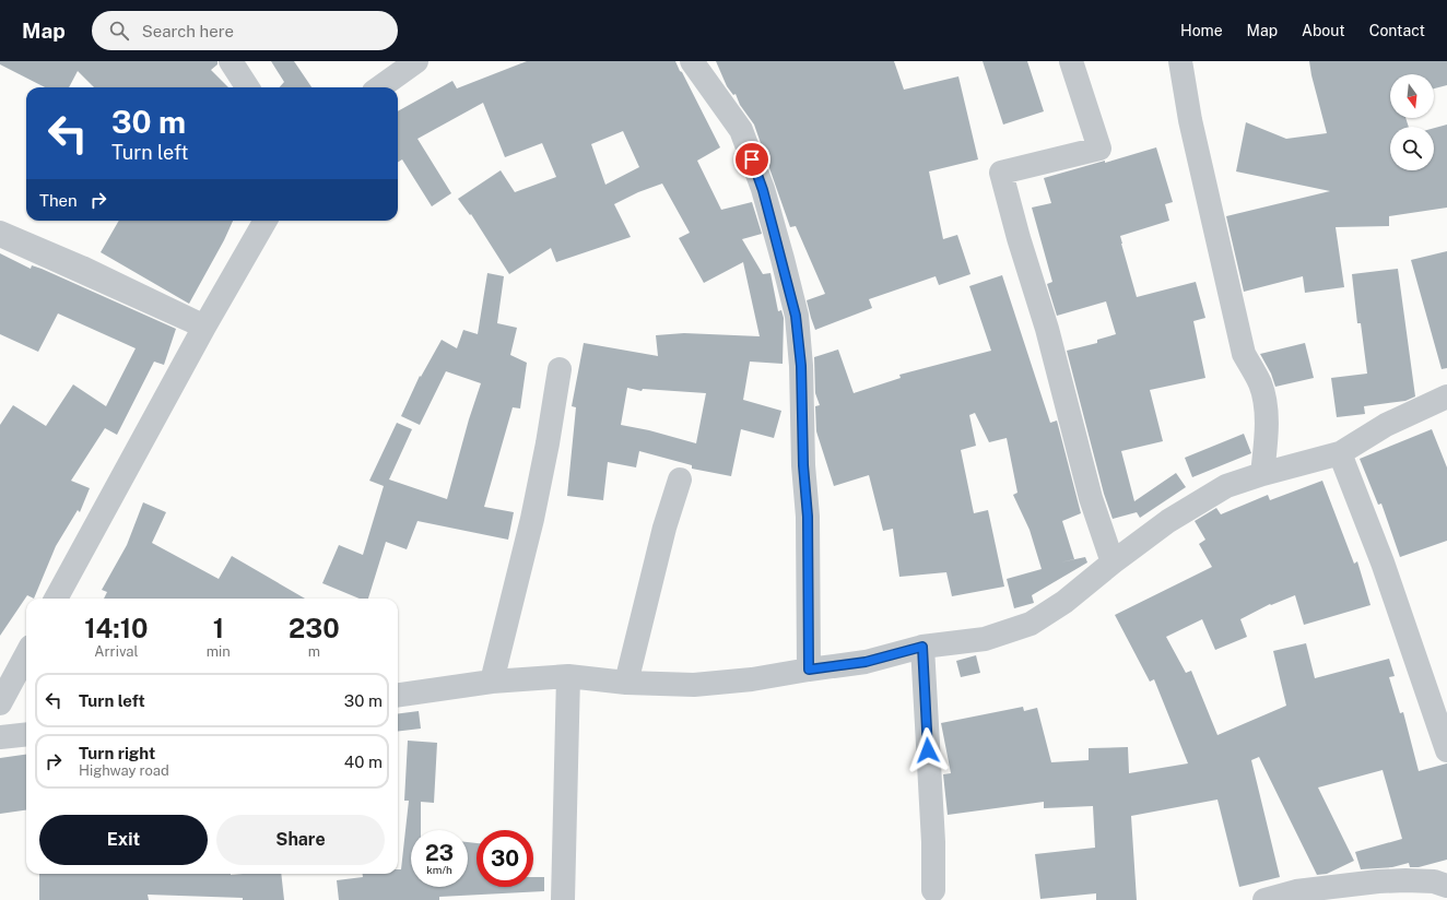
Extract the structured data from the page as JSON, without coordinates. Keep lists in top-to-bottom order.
{
  "north": "bottom",
  "page": {
    "header": "Map",
    "search": "Search here",
    "nav": [
      "Home",
      "Map",
      "About",
      "Contact"
    ],
    "turn": ["30 m", "Turn left"],
    "then": "Then",
    "eta": [
      "14:10",
      "Arrival",
      "1",
      "min",
      "230",
      "m"
    ],
    "list": [
      {
        "name": "Turn left",
        "value": "30 m"
      },
      {
        "name": "Turn right",
        "note": "Highway road",
        "value": "40 m"
      }
    ],
    "buttons": ["Exit", "Share"],
    "speed": "23 km/h",
    "limit": "30"
  }
}
